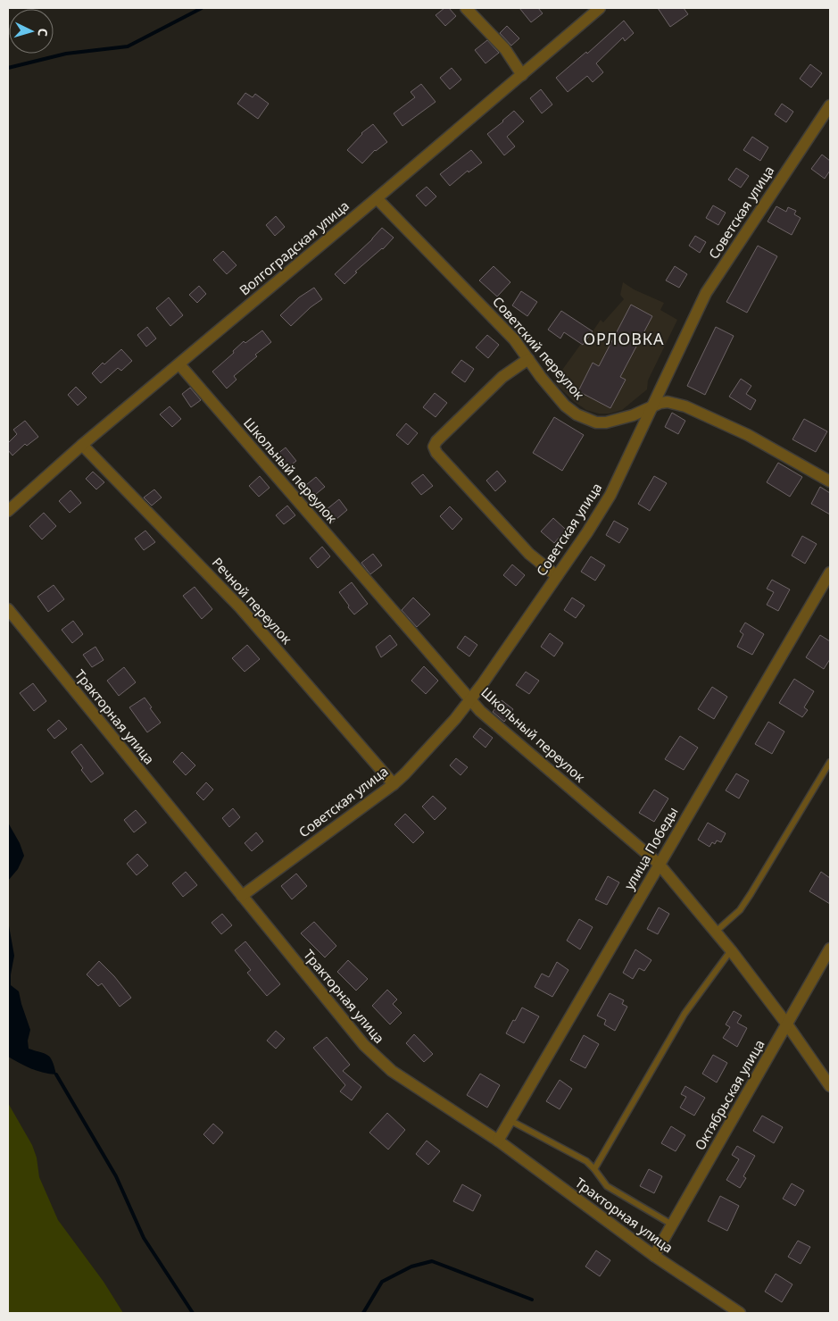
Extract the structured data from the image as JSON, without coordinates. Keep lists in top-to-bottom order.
{
  "streets": {
    "street": [
      "Советская улица",
      "Волгоградская улица",
      "Советский переулок",
      "Школьный переулок",
      "Речной переулок",
      "Тракторная улица",
      "улица Победы",
      "Октябрьская улица"
    ]
  },
  "crossings": [
    ["Советская улица", "Советский переулок"],
    ["Советская улица", "Школьный переулок"],
    ["Советская улица", "Речной переулок"],
    ["Советская улица", "Тракторная улица"],
    ["Волгоградская улица", "Советский переулок"],
    ["Волгоградская улица", "Школьный переулок"],
    ["Волгоградская улица", "Речной переулок"],
    ["Школьный переулок", "улица Победы"],
    ["Школьный переулок", "Октябрьская улица"],
    ["Тракторная улица", "улица Победы"],
    ["Тракторная улица", "Октябрьская улица"]
  ],
  "districts": ["ОРЛОВКА"],
  "north": "right"
}
